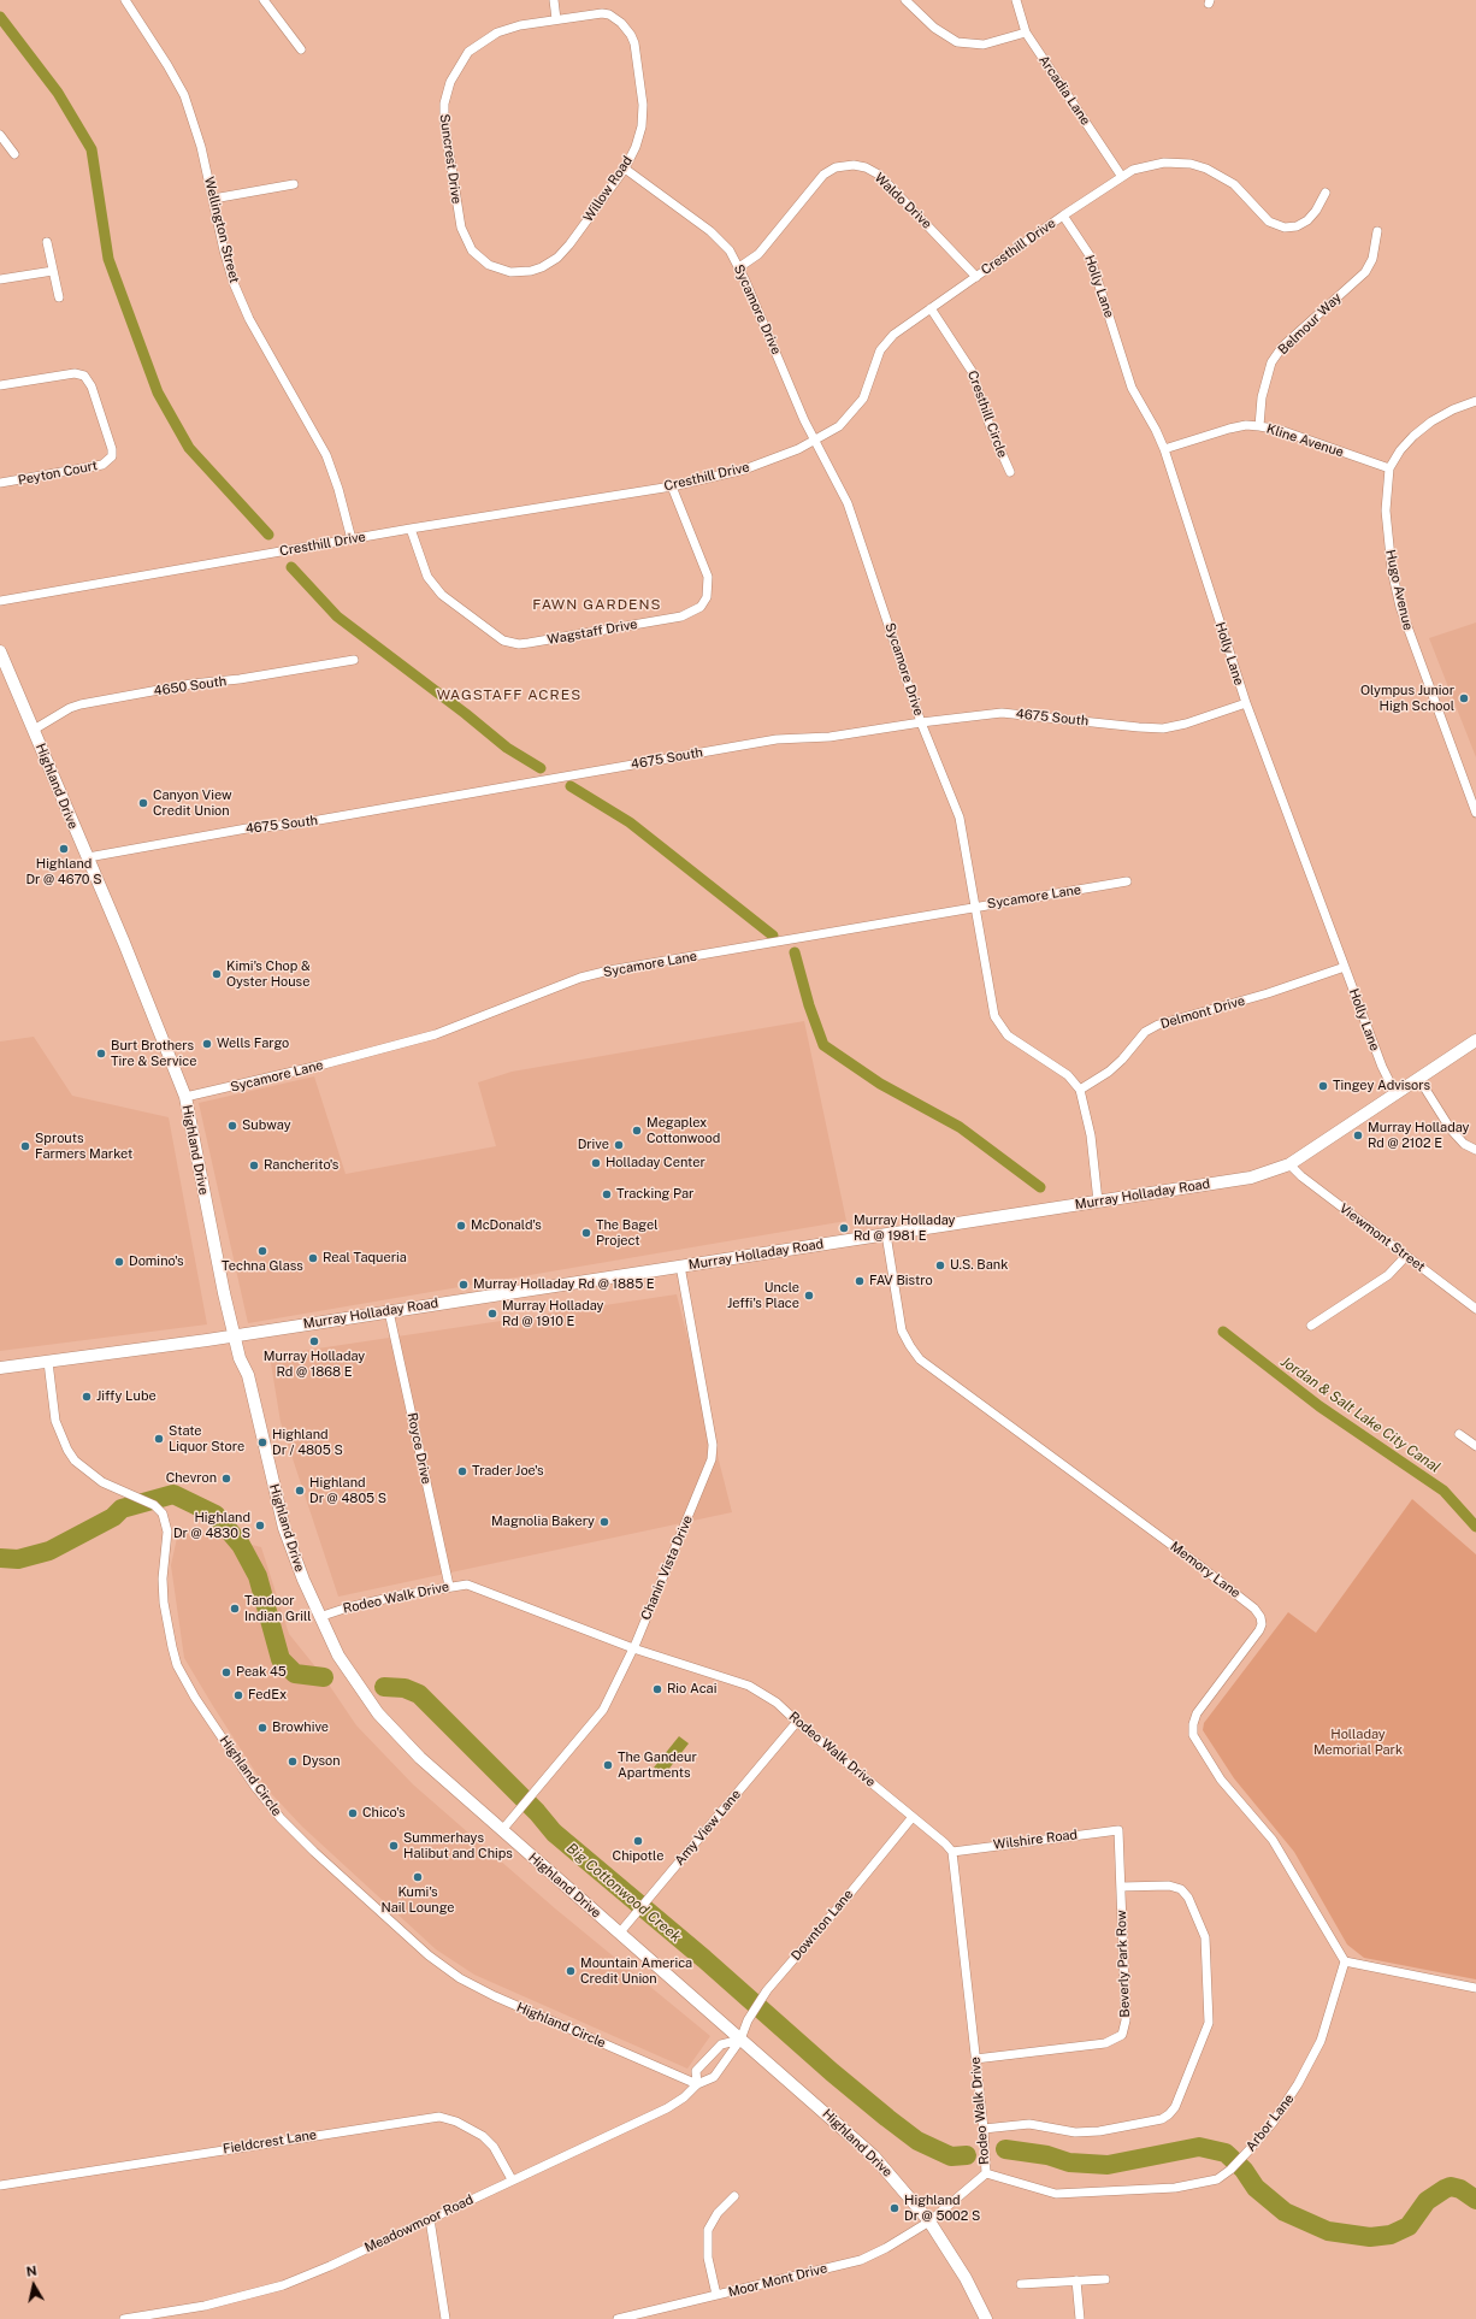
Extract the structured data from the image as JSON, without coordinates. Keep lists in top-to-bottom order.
{
  "streets": {
    "main road": ["Highland Drive", "Murray Holladay Road"],
    "street": [
      "Arcadia Lane",
      "Suncrest Drive",
      "Willow Road",
      "Waldo Drive",
      "Wellington Street",
      "Cresthill Drive",
      "Holly Lane",
      "Sycamore Drive",
      "Belmour Way",
      "Cresthill Circle",
      "Kline Avenue",
      "Peyton Court",
      "Hugo Avenue",
      "Wagstaff Drive",
      "4650 South",
      "4675 South",
      "Sycamore Lane",
      "Delmont Drive",
      "Viewmont Street",
      "Royce Drive",
      "Chanin Vista Drive",
      "Memory Lane",
      "Rodeo Walk Drive",
      "Highland Circle",
      "Amy View Lane",
      "Wilshire Road",
      "Downton Lane",
      "Beverly Park Row",
      "Arbor Lane",
      "Fieldcrest Lane",
      "Meadowmoor Road",
      "Moor Mont Drive"
    ]
  },
  "crossings": [
    ["Arcadia Lane", "Cresthill Drive"],
    ["Suncrest Drive", "Willow Road"],
    ["Willow Road", "Sycamore Drive"],
    ["Waldo Drive", "Cresthill Drive"],
    ["Waldo Drive", "Sycamore Drive"],
    ["Wellington Street", "Cresthill Drive"],
    ["Cresthill Drive", "Holly Lane"],
    ["Cresthill Drive", "Sycamore Drive"],
    ["Cresthill Drive", "Cresthill Circle"],
    ["Cresthill Drive", "Wagstaff Drive"],
    ["Holly Lane", "Kline Avenue"],
    ["Holly Lane", "4675 South"],
    ["Holly Lane", "Delmont Drive"],
    ["Holly Lane", "Murray Holladay Road"],
    ["Sycamore Drive", "4675 South"],
    ["Sycamore Drive", "Sycamore Lane"],
    ["Sycamore Drive", "Delmont Drive"],
    ["Belmour Way", "Kline Avenue"],
    ["Kline Avenue", "Hugo Avenue"],
    ["4650 South", "Highland Drive"],
    ["4675 South", "Highland Drive"],
    ["Highland Drive", "Sycamore Lane"],
    ["Highland Drive", "Murray Holladay Road"],
    ["Highland Drive", "Chanin Vista Drive"],
    ["Highland Drive", "Rodeo Walk Drive"],
    ["Highland Drive", "Amy View Lane"],
    ["Highland Drive", "Downton Lane"],
    ["Highland Drive", "Meadowmoor Road"],
    ["Highland Drive", "Moor Mont Drive"],
    ["Murray Holladay Road", "Viewmont Street"],
    ["Murray Holladay Road", "Royce Drive"],
    ["Murray Holladay Road", "Chanin Vista Drive"],
    ["Murray Holladay Road", "Memory Lane"],
    ["Murray Holladay Road", "Highland Circle"],
    ["Royce Drive", "Rodeo Walk Drive"],
    ["Chanin Vista Drive", "Rodeo Walk Drive"],
    ["Memory Lane", "Arbor Lane"],
    ["Rodeo Walk Drive", "Amy View Lane"],
    ["Rodeo Walk Drive", "Wilshire Road"],
    ["Rodeo Walk Drive", "Downton Lane"],
    ["Rodeo Walk Drive", "Beverly Park Row"],
    ["Rodeo Walk Drive", "Arbor Lane"],
    ["Rodeo Walk Drive", "Moor Mont Drive"],
    ["Highland Circle", "Meadowmoor Road"],
    ["Wilshire Road", "Beverly Park Row"],
    ["Downton Lane", "Meadowmoor Road"],
    ["Fieldcrest Lane", "Meadowmoor Road"]
  ],
  "districts": ["FAWN GARDENS", "WAGSTAFF ACRES"],
  "water": ["Jordan & Salt Lake City Canal", "Big Cottonwood Creek"],
  "parks": ["Holladay Memorial Park"],
  "places": [
    "Olympus Junior High School",
    "Canyon View Credit Union",
    "Highland Dr @ 4670 S",
    "Kimi's Chop & Oyster House",
    "Wells Fargo",
    "Burt Brothers Tire & Service",
    "Tingey Advisors",
    "Subway",
    "Megaplex Cottonwood",
    "Murray Holladay Rd @ 2102 E",
    "Drive",
    "Sprouts Farmers Market",
    "Holladay Center",
    "Rancherito's",
    "Tracking Par",
    "McDonald's",
    "Murray Holladay Rd @ 1981 E",
    "The Bagel Project",
    "Techna Glass",
    "Real Taqueria",
    "Domino's",
    "U.S. Bank",
    "FAV Bistro",
    "Murray Holladay Rd @ 1885 E",
    "Uncle Jeffi's Place",
    "Murray Holladay Rd @ 1910 E",
    "Murray Holladay Rd @ 1868 E",
    "Jiffy Lube",
    "State Liquor Store",
    "Highland Dr / 4805 S",
    "Trader Joe's",
    "Chevron",
    "Highland Dr @ 4805 S",
    "Magnolia Bakery",
    "Highland Dr @ 4830 S",
    "Tandoor Indian Grill",
    "Peak 45",
    "Rio Acai",
    "FedEx",
    "Browhive",
    "Dyson",
    "The Gandeur Apartments",
    "Chico's",
    "Chipotle",
    "Summerhays Halibut and Chips",
    "Kumi's Nail Lounge",
    "Mountain America Credit Union",
    "Highland Dr @ 5002 S"
  ],
  "north": "top"
}
